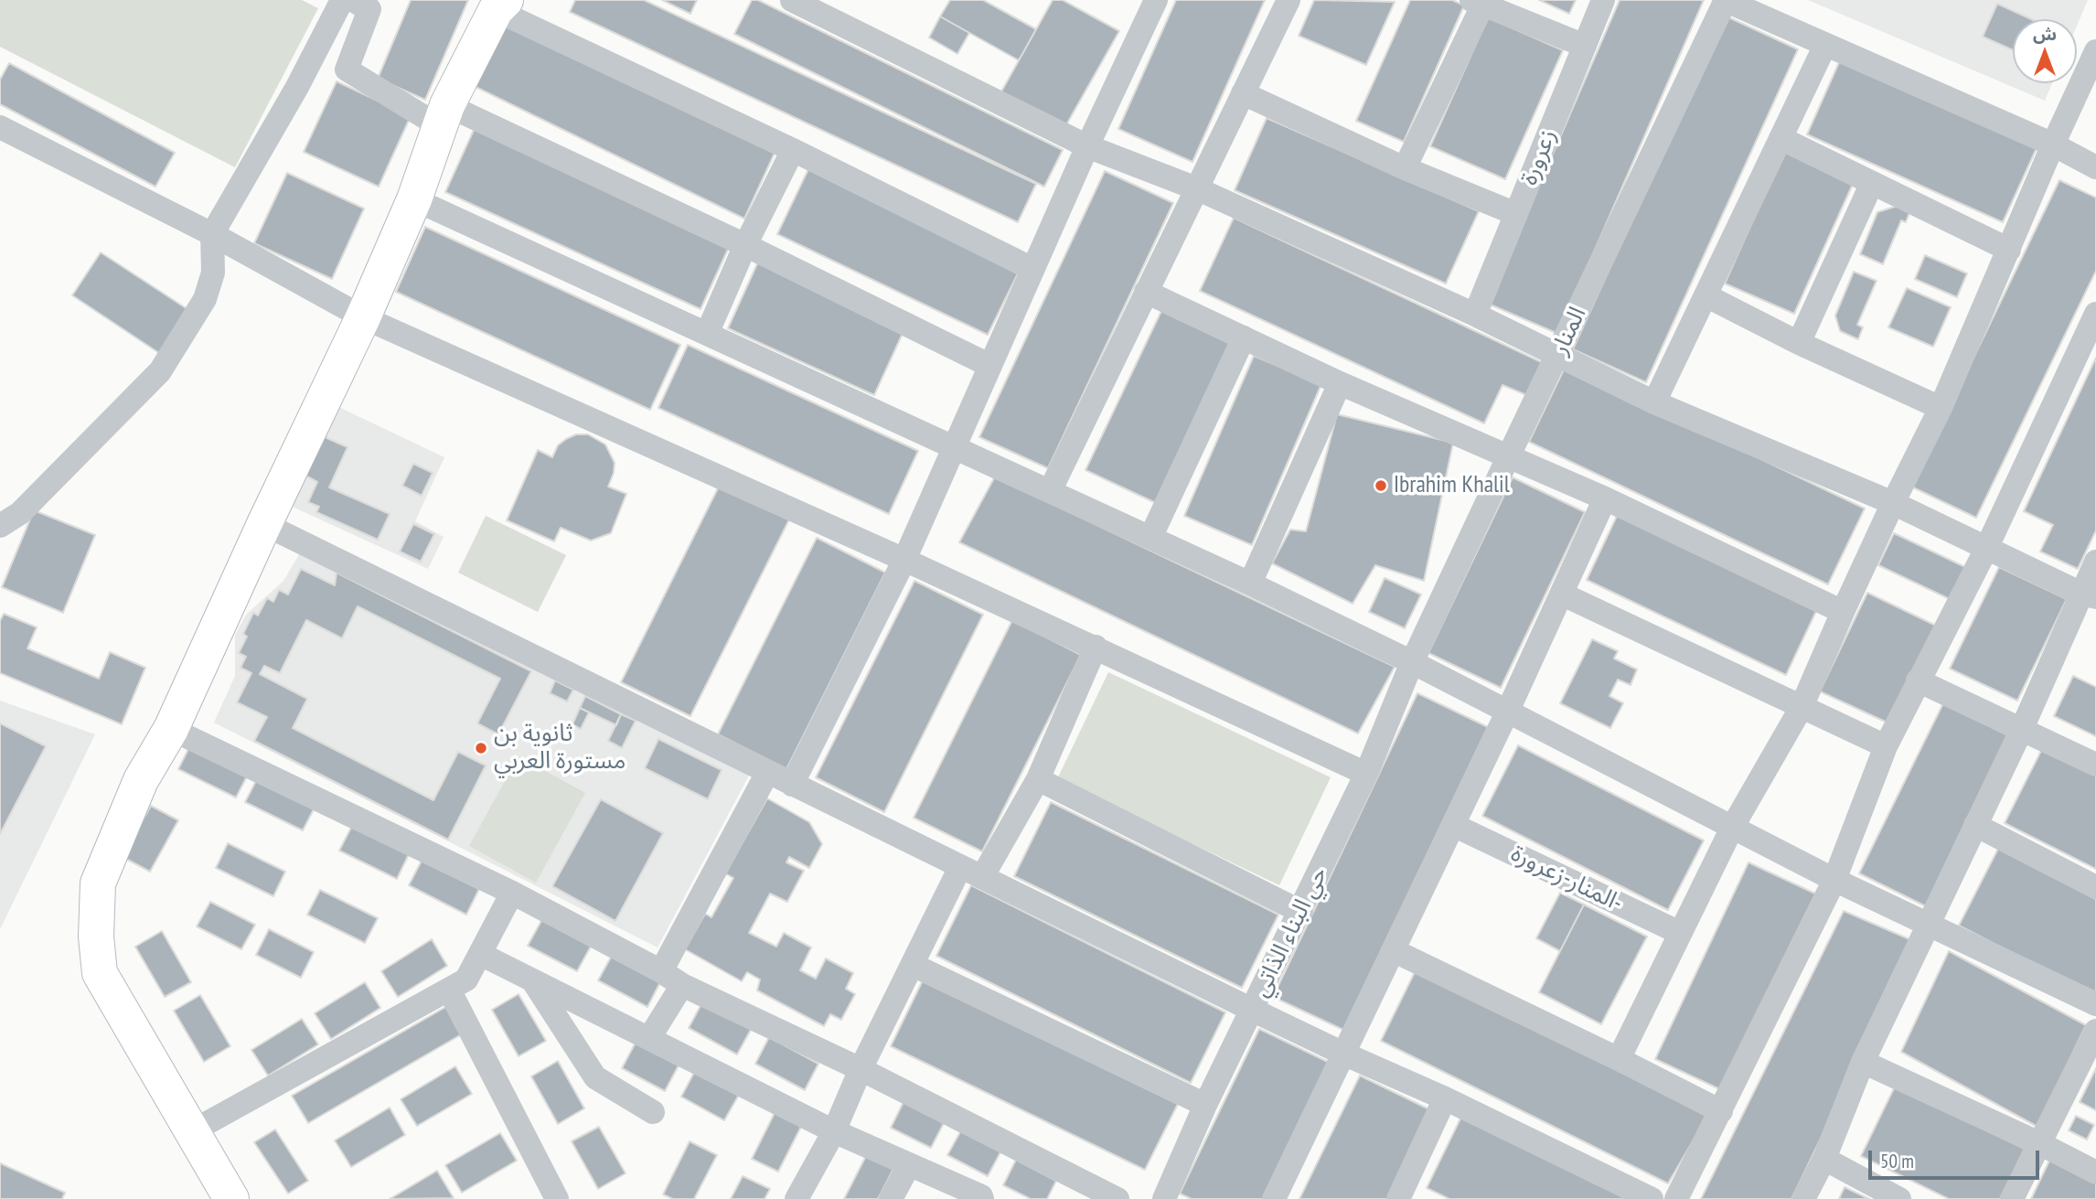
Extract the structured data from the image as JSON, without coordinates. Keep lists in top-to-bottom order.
{
  "streets": {
    "street": [
      "زعرورة",
      "المنار",
      "المنار-زعرورة-",
      "حي البناء الذاتي"
    ]
  },
  "crossings": [
    ["المنار", "حي البناء الذاتي"]
  ],
  "places": ["Ibrahim Khalil", "ثانوية بن مستورة العربي"],
  "scale_bar": "50 m",
  "north": "top"
}
